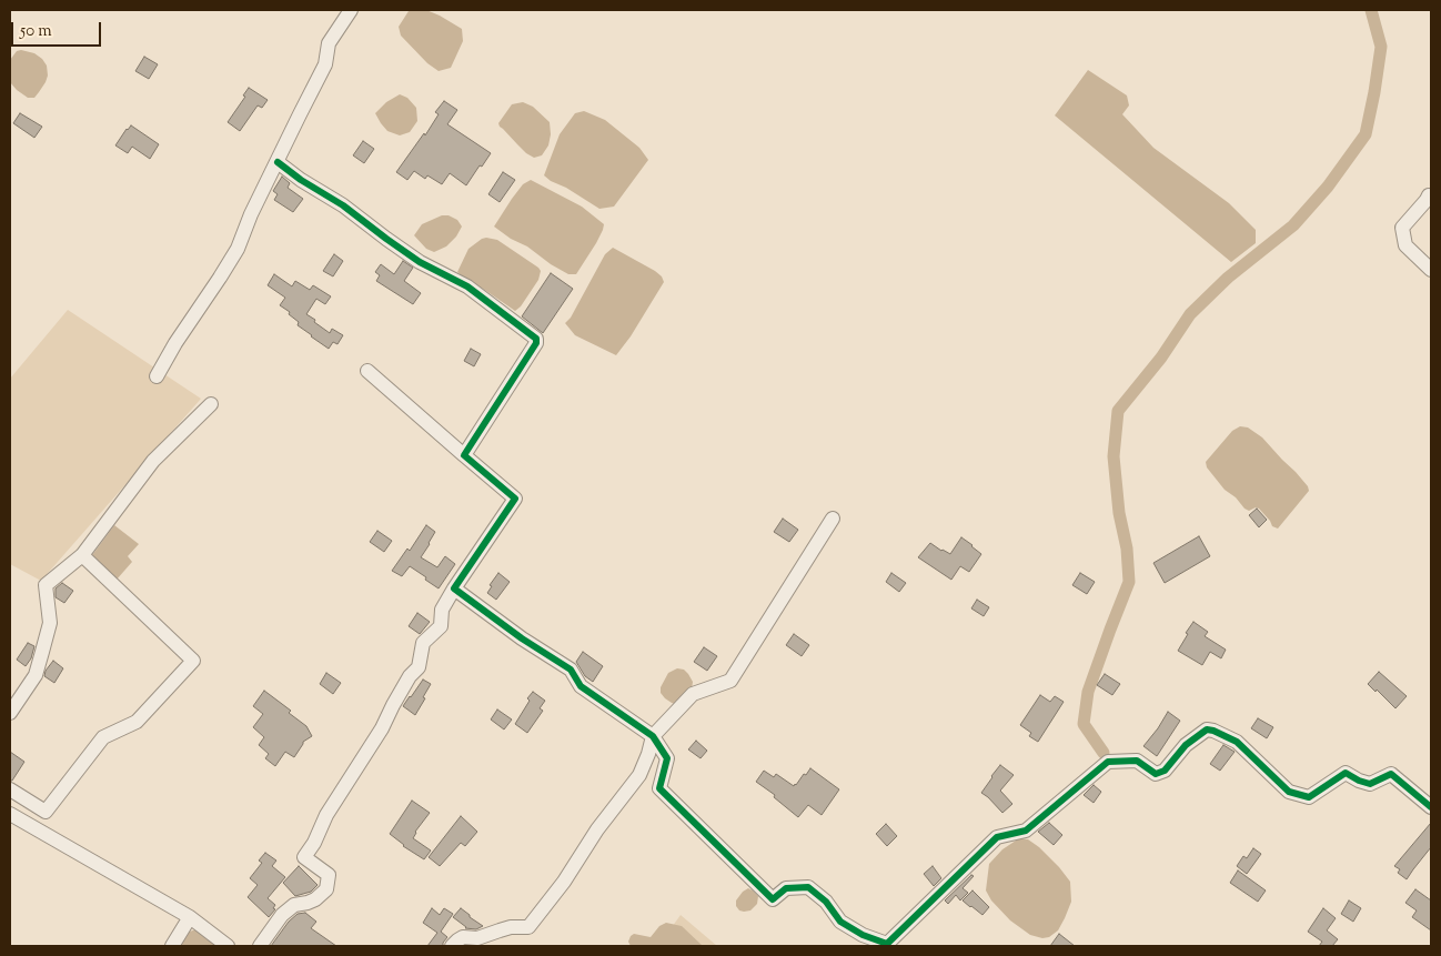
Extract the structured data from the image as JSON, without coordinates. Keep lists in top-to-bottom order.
{
  "scale_bar": "50 m"
}
